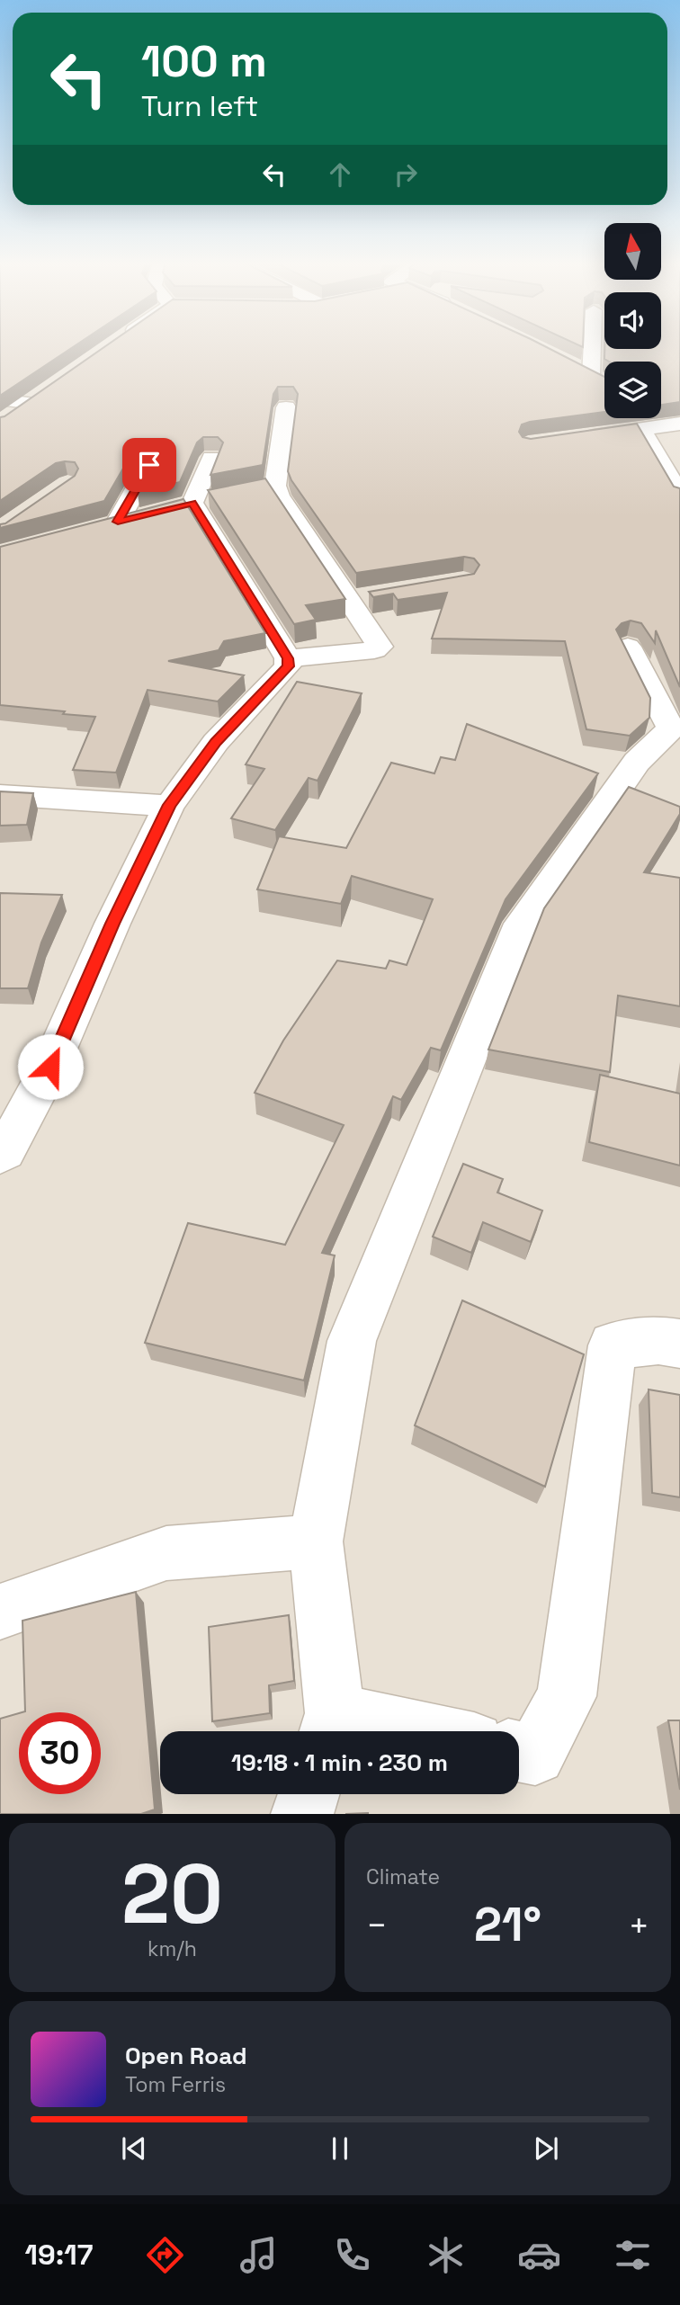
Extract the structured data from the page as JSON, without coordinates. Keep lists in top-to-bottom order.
{
  "north": "top",
  "page": {
    "turn": ["100 m", "Turn left"],
    "limit": "30",
    "trip": "19:18 · 1 min · 230 m",
    "tile": [
      ["20", "km/h"],
      "Climate"
    ],
    "heat": ["−", "21°", "+"],
    "song": ["Open Road", "Tom Ferris"],
    "tabs": "19:17"
  }
}
